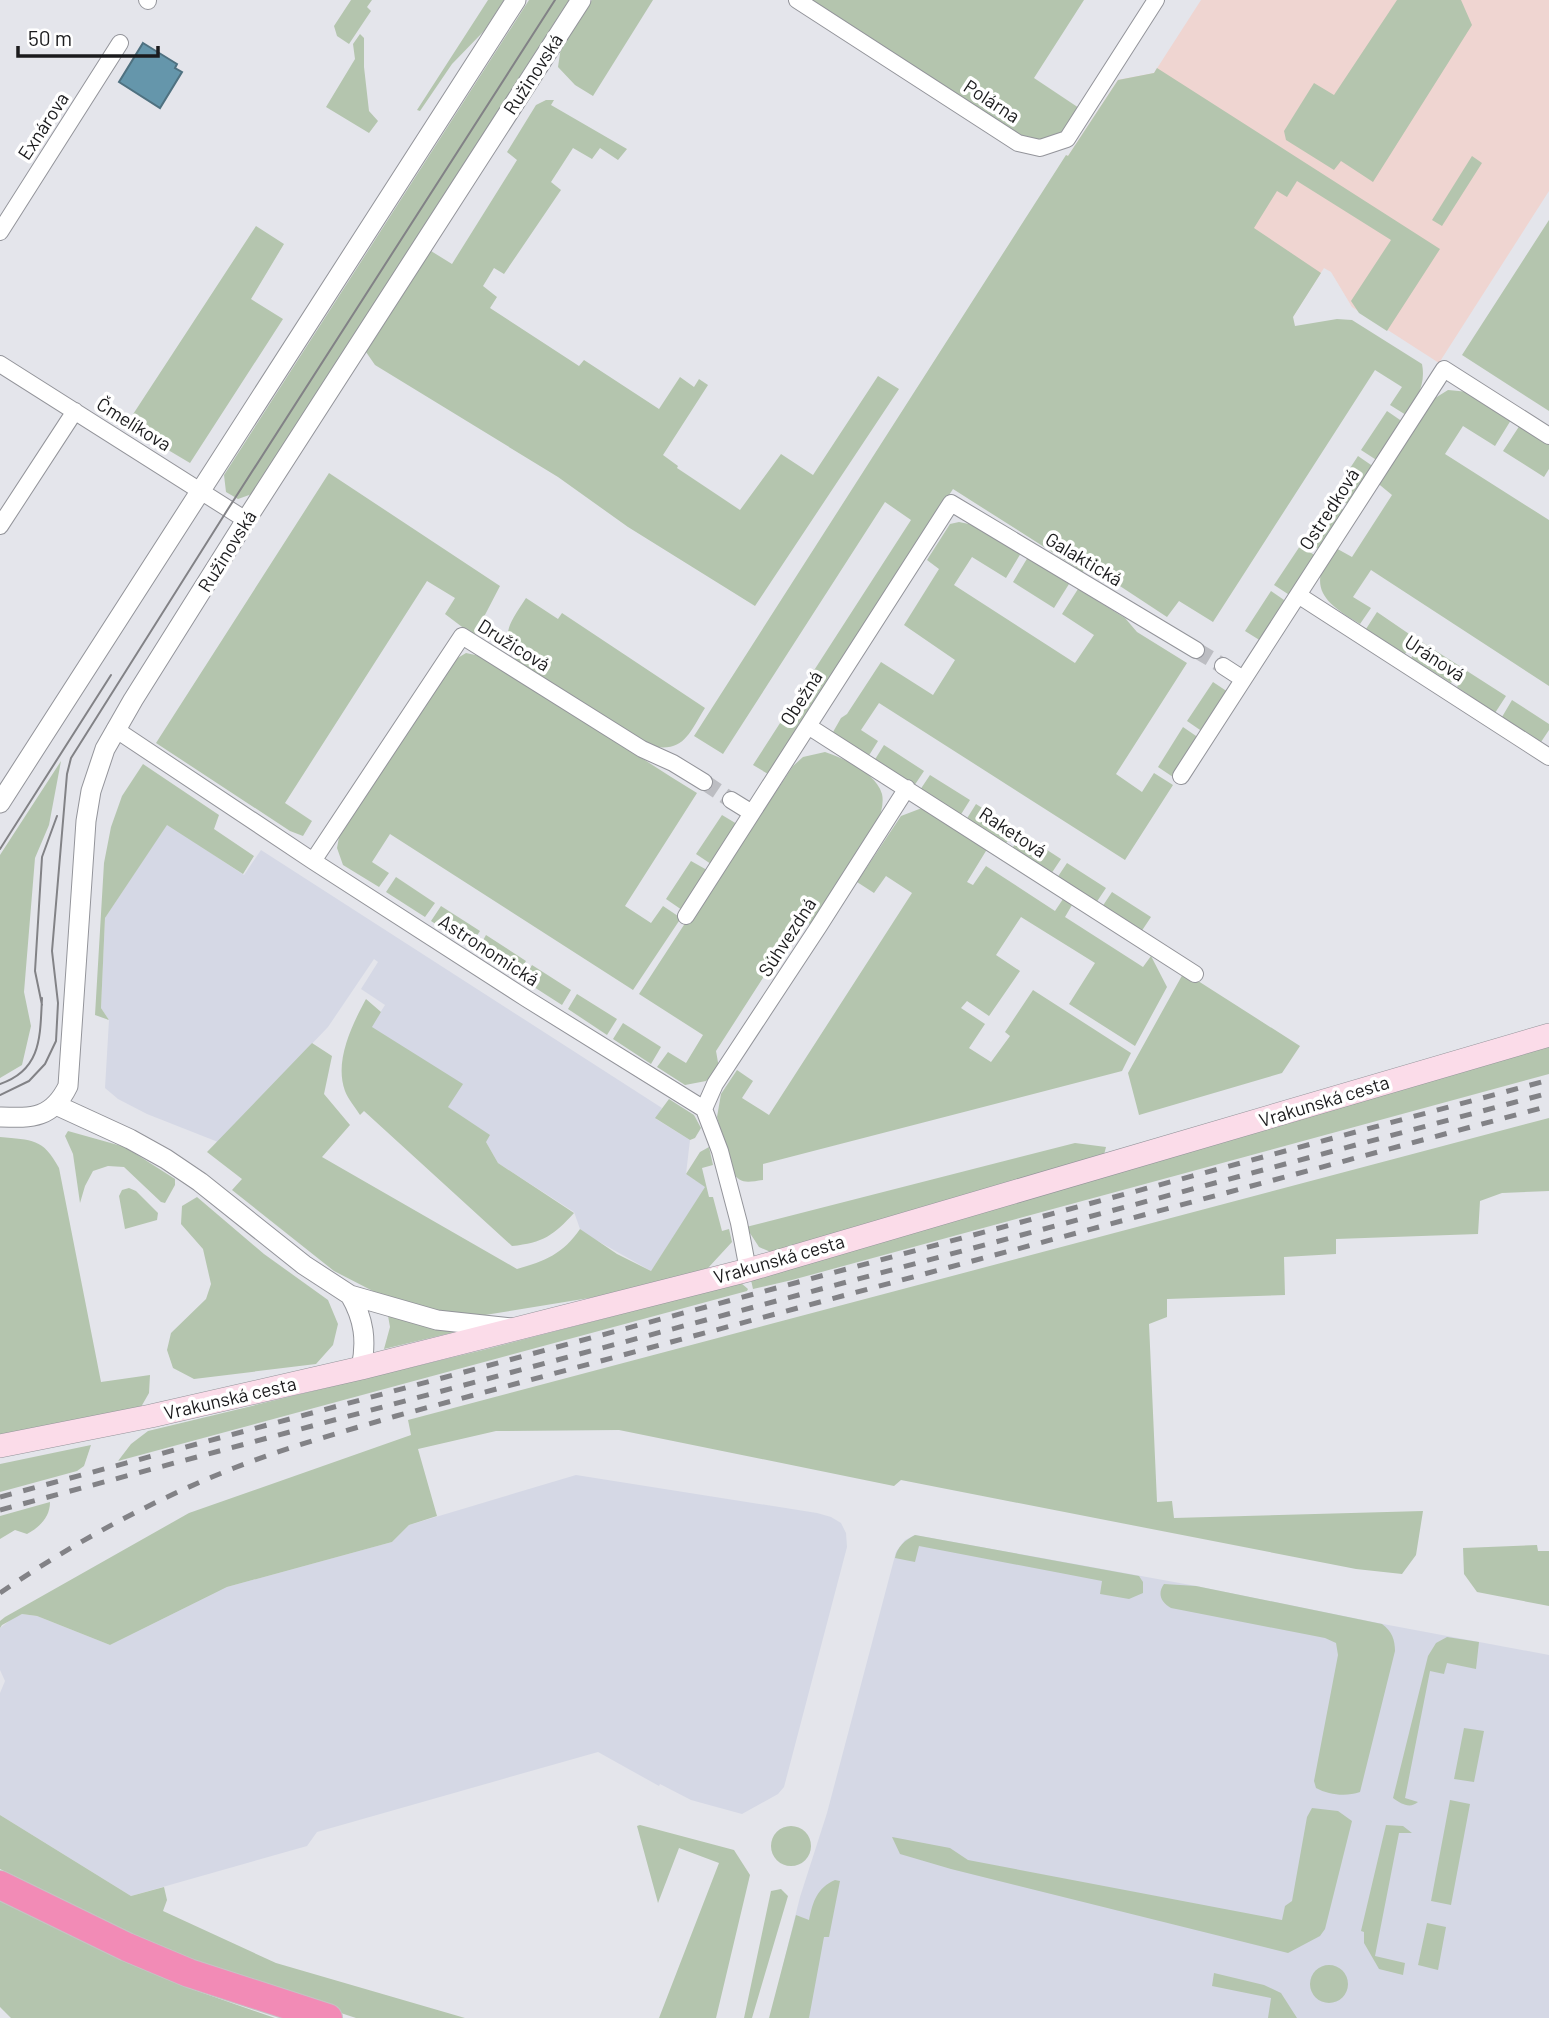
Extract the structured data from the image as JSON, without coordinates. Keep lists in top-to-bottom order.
{
  "streets": {
    "main road": ["Vrakunská cesta"],
    "street": [
      "Ružinovská",
      "Polárna",
      "Exnárova",
      "Čmelíkova",
      "Ostredková",
      "Galaktická",
      "Družicová",
      "Uránová",
      "Obežná",
      "Raketová",
      "Súhvezdná",
      "Astronomická"
    ]
  },
  "crossings": [
    ["Ružinovská", "Čmelíkova"],
    ["Ružinovská", "Astronomická"],
    ["Ostredková", "Uránová"],
    ["Galaktická", "Obežná"],
    ["Družicová", "Astronomická"],
    ["Obežná", "Raketová"],
    ["Raketová", "Súhvezdná"],
    ["Súhvezdná", "Astronomická"]
  ],
  "scale_bar": "50 m"
}
